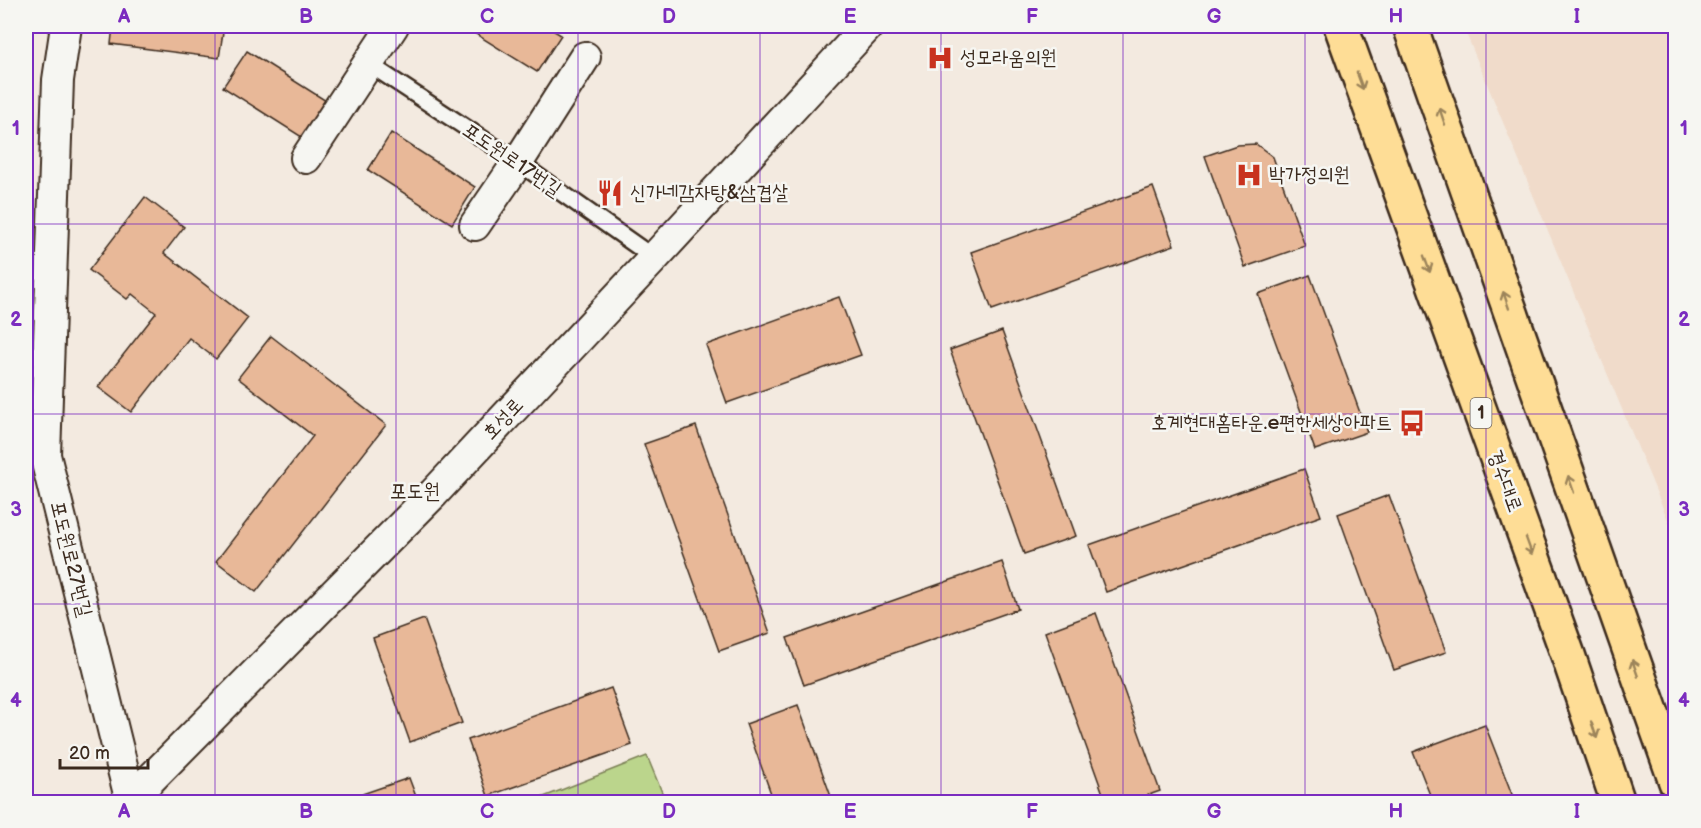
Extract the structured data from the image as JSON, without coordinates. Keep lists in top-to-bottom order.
{
  "streets": {
    "main road": ["1", "경수대로"],
    "street": ["호성로", "포도원로27번길"],
    "lane": ["포도원로17번길"]
  },
  "crossings": [
    ["포도원로17번길", "호성로"],
    ["호성로", "포도원로27번길"]
  ],
  "districts": ["포도원"],
  "places": {
    "hospital": ["성모라움의원", "박가정의원"],
    "restaurant": ["신가네감자탕&삼겹살"],
    "bus stop": ["호계현대홈타운.e편한세상아파트"]
  },
  "scale_bar": "20 m",
  "grid": {
    "columns": [
      "A",
      "B",
      "C",
      "D",
      "E",
      "F",
      "G",
      "H",
      "I"
    ],
    "rows": [
      "1",
      "2",
      "3",
      "4"
    ]
  }
}
